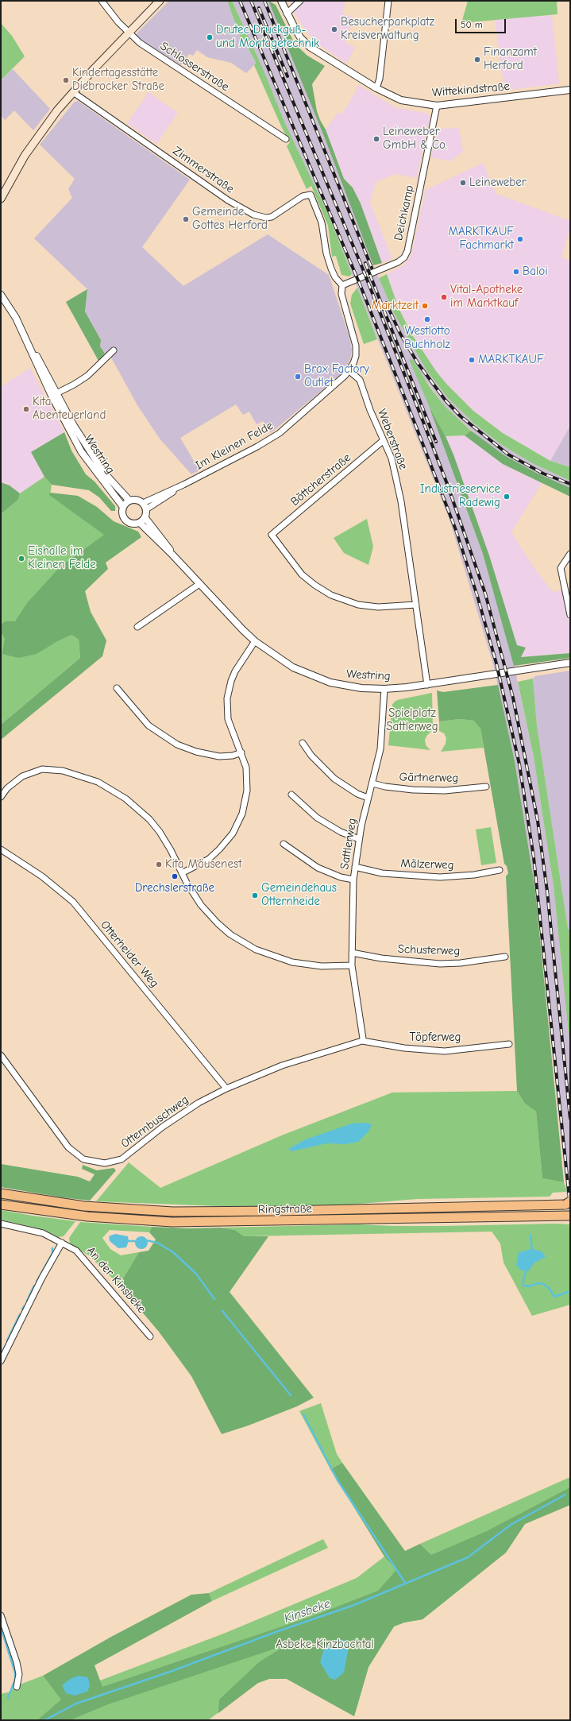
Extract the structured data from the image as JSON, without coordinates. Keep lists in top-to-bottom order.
{
  "streets": {
    "highway": ["Ringstraße"],
    "street": [
      "Schlosserstraße",
      "Wittekindstraße",
      "Zimmerstraße",
      "Deichkamp",
      "Weberstraße",
      "Im Kleinen Felde",
      "Westring",
      "Böttcherstraße",
      "Gärtnerweg",
      "Sattlerweg",
      "Mälzerweg",
      "Schusterweg",
      "Otterheider Weg",
      "Töpferweg",
      "Otternbuschweg",
      "An der Kinsbeke"
    ]
  },
  "crossings": [
    ["Wittekindstraße", "Deichkamp"],
    ["Zimmerstraße", "Deichkamp"],
    ["Weberstraße", "Im Kleinen Felde"],
    ["Weberstraße", "Westring"],
    ["Weberstraße", "Böttcherstraße"],
    ["Im Kleinen Felde", "Westring"],
    ["Westring", "Sattlerweg"],
    ["Gärtnerweg", "Sattlerweg"],
    ["Sattlerweg", "Mälzerweg"],
    ["Sattlerweg", "Schusterweg"],
    ["Sattlerweg", "Töpferweg"],
    ["Sattlerweg", "Otternbuschweg"],
    ["Otterheider Weg", "Otternbuschweg"],
    ["Töpferweg", "Otternbuschweg"]
  ],
  "water": ["Kinsbeke"],
  "parks": ["Spielplatz Sattlerweg", "Asbeke-Kinzbachtal"],
  "places": [
    "Besucherparkplatz Kreisverwaltung",
    "Drutec Druckguß- und Montagetechnik",
    "Finanzamt Herford",
    "Kindertagesstätte Diebrocker Straße",
    "Leineweber GmbH & Co.",
    "Leineweber",
    "Gemeinde Gottes Herford",
    "MARKTKAUF Fachmarkt",
    "Baloi",
    "Vital-Apotheke im Marktkauf",
    "Marktzeit",
    "Westlotto Buchholz",
    "MARKTKAUF",
    "Brax Factory Outlet",
    "Kita Abenteuerland",
    "Industrieservice Radewig",
    "Eishalle im Kleinen Felde",
    "Kita Mäusenest",
    "Drechslerstraße",
    "Gemeindehaus Otternheide"
  ],
  "scale_bar": "50 m"
}
